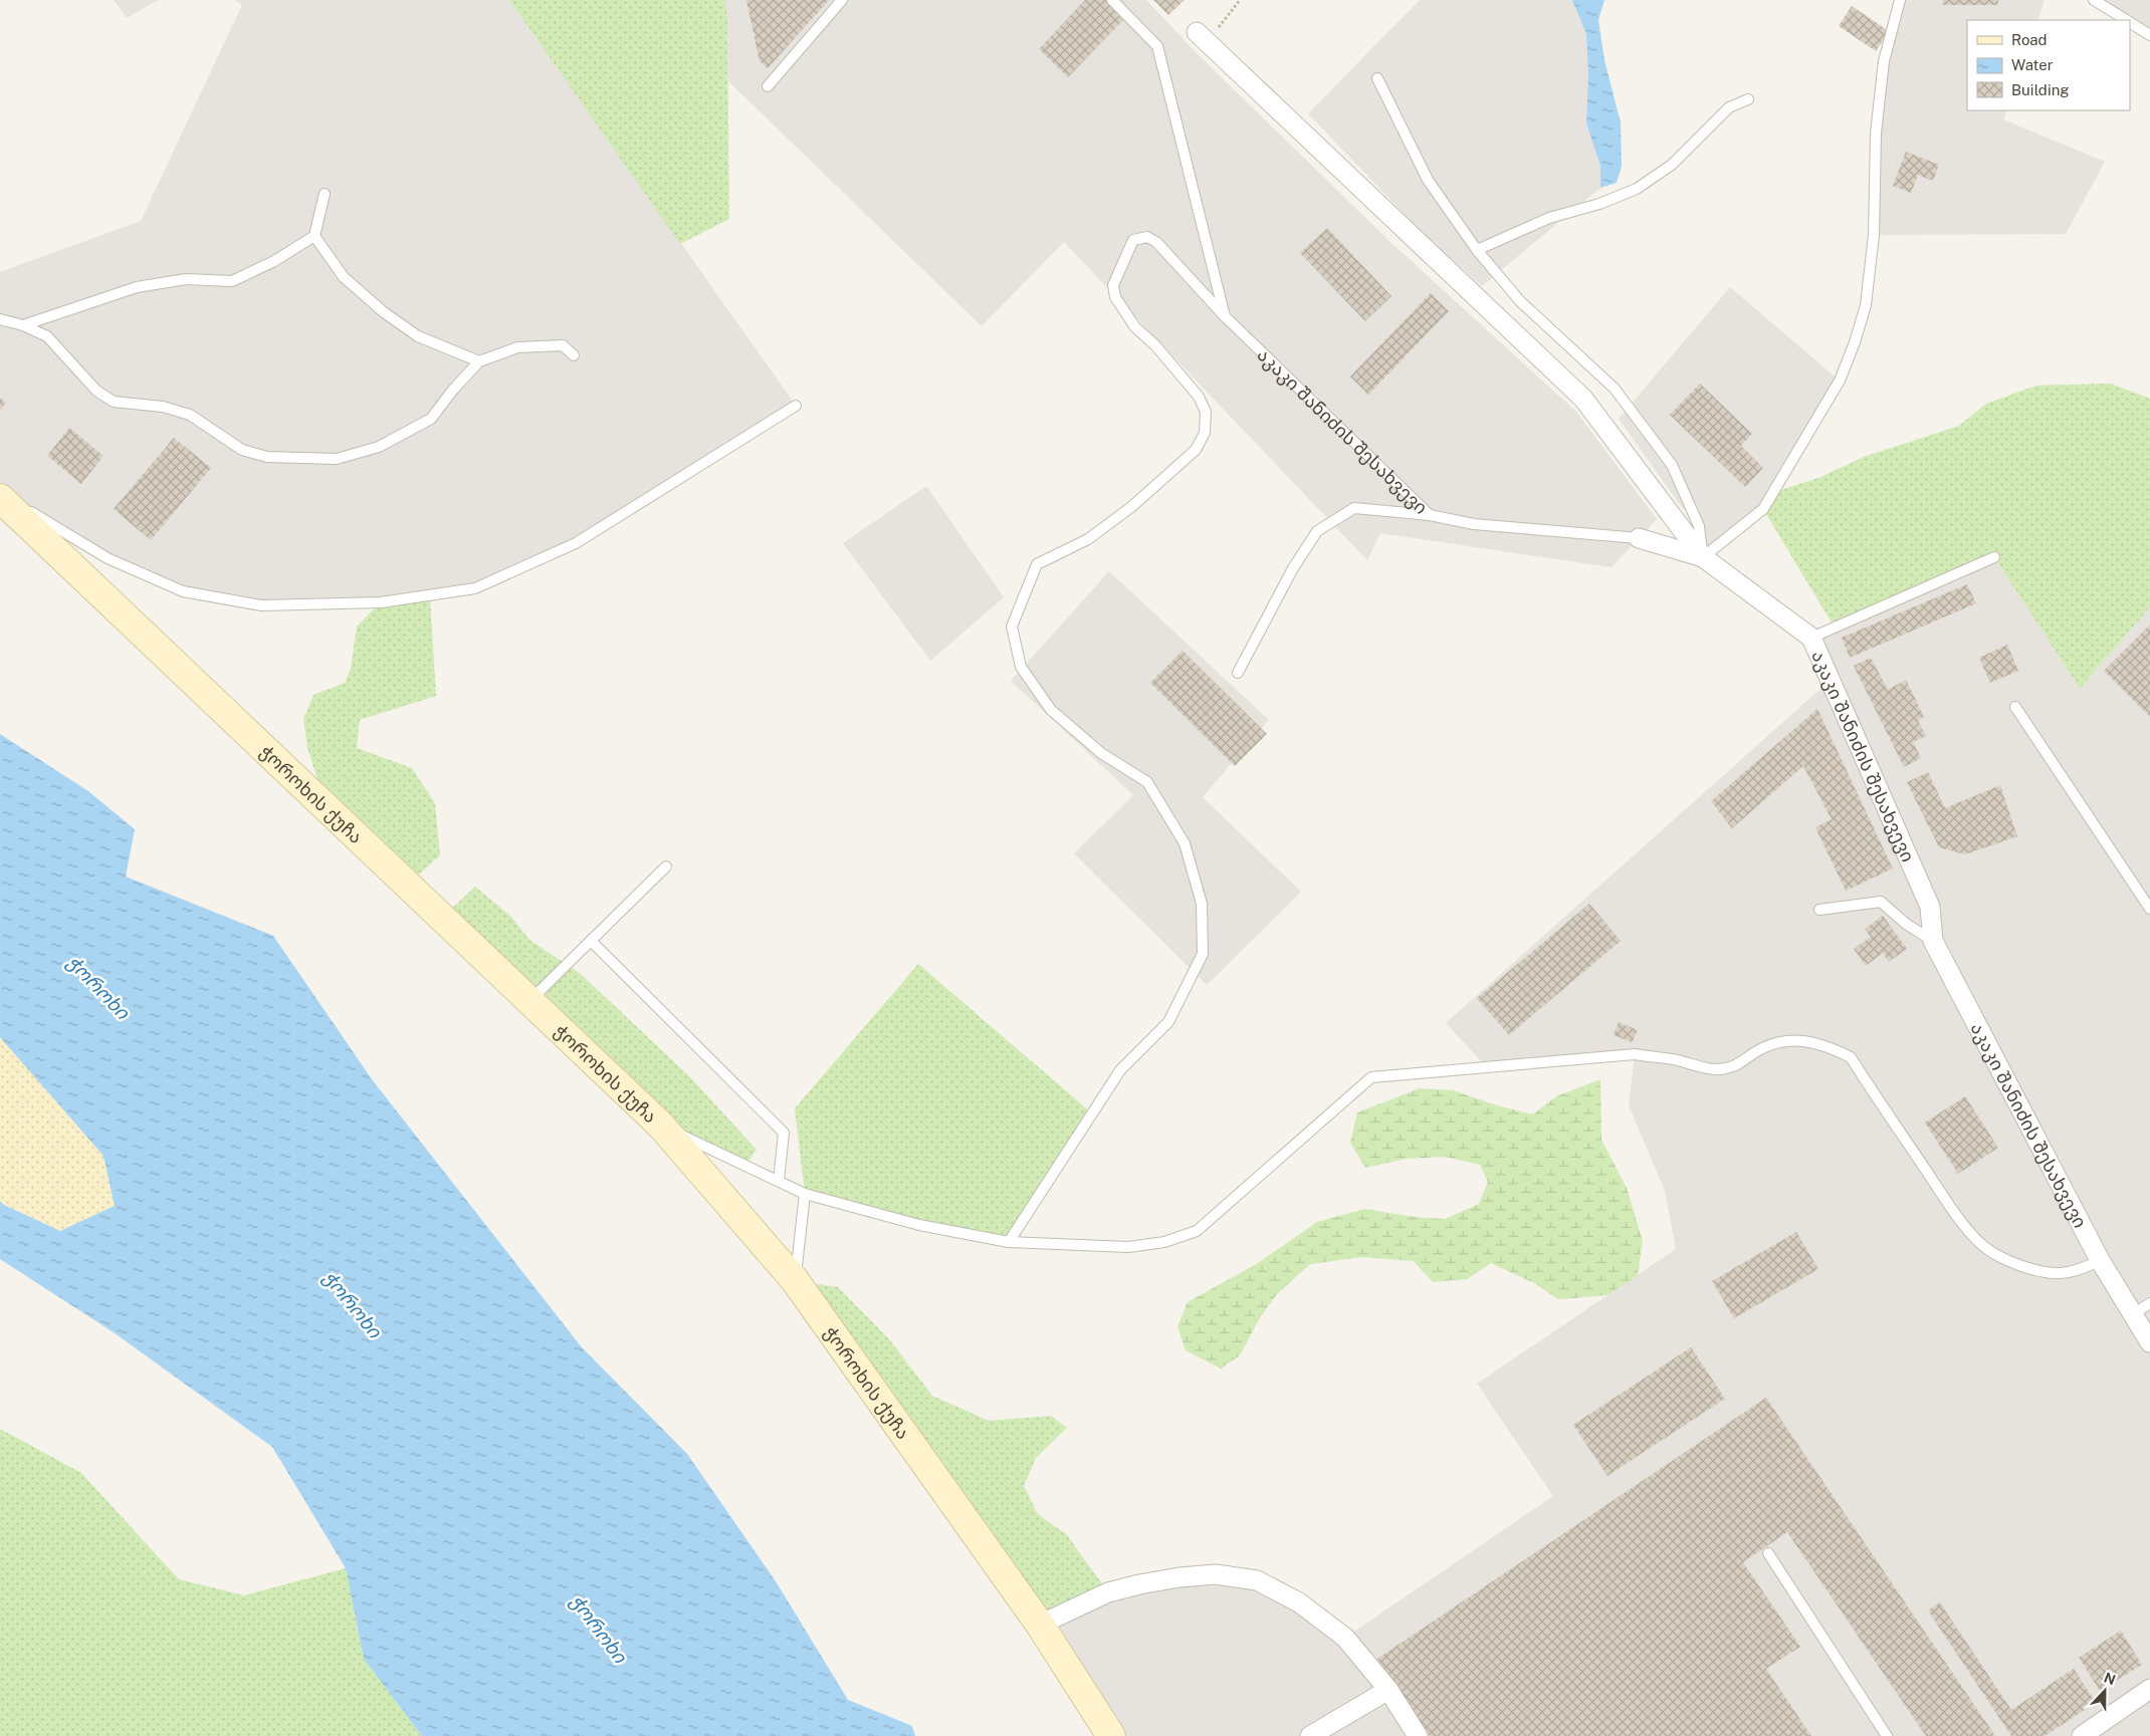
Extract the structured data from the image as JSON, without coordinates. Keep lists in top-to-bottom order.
{
  "streets": {
    "street": ["აკაკი შანიძის შესახვევი", "ჭოროხის ქუჩა"]
  },
  "water": ["ჭოროხი"],
  "legend": ["Road", "Water", "Building"],
  "north": "top"
}
